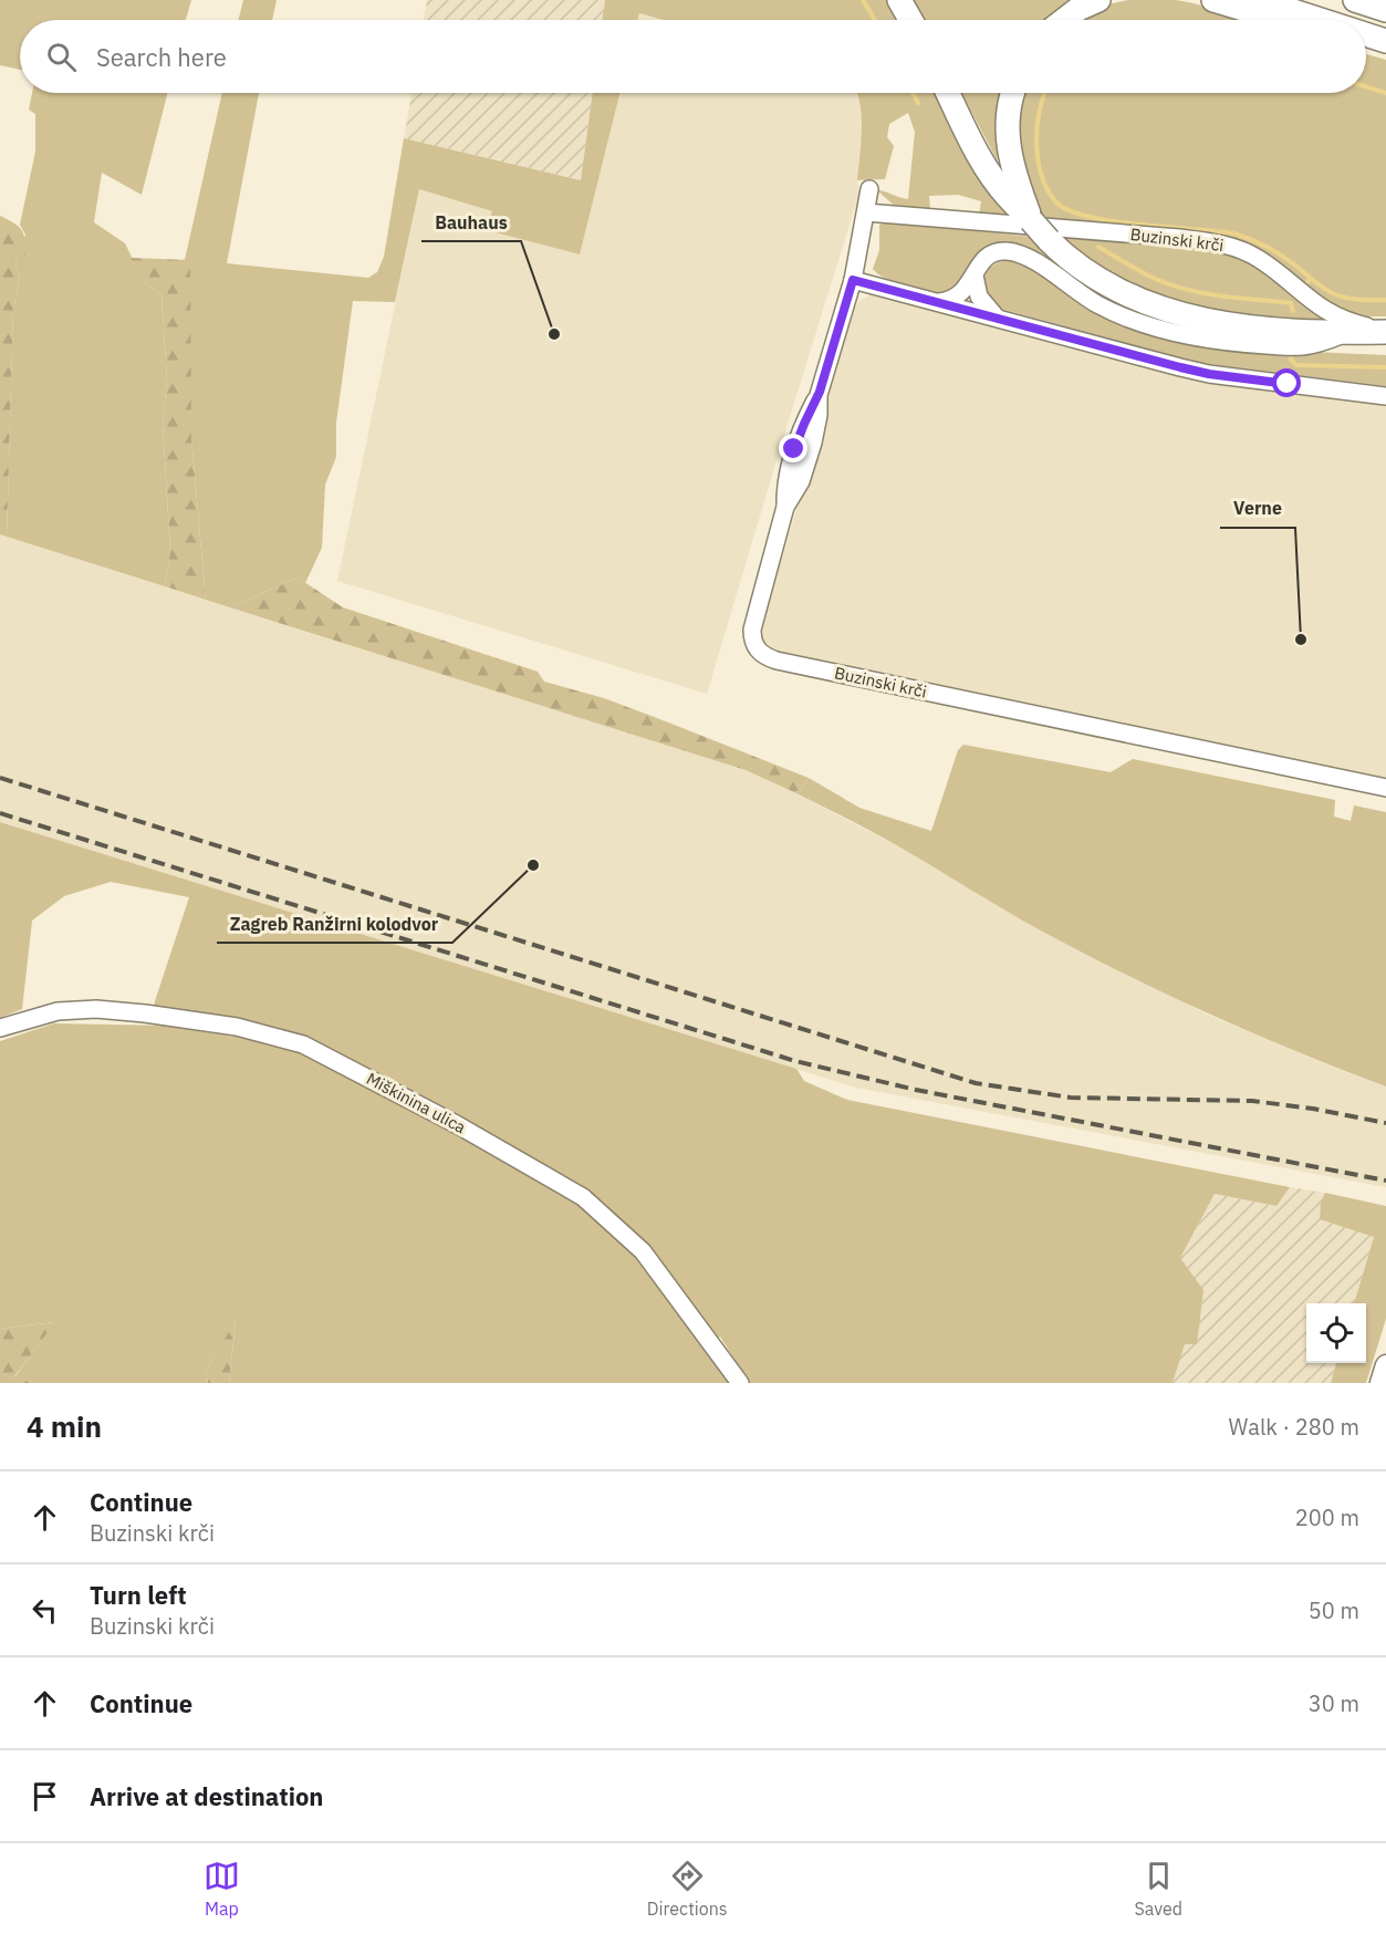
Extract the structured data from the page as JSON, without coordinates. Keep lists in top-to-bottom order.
{
  "streets": {
    "street": ["Buzinski krči", "Miškinina ulica"]
  },
  "places": ["Bauhaus", "Verne", "Zagreb Ranžirni kolodvor"],
  "page": {
    "search": "Search here",
    "heading": ["4 min", "Walk · 280 m"],
    "list": [
      ["Continue", "Buzinski krči", "200 m"],
      ["Turn left", "Buzinski krči", "50 m"],
      ["Continue", "30 m"],
      "Arrive at destination"
    ],
    "nav": ["Map", "Directions", "Saved"]
  }
}
